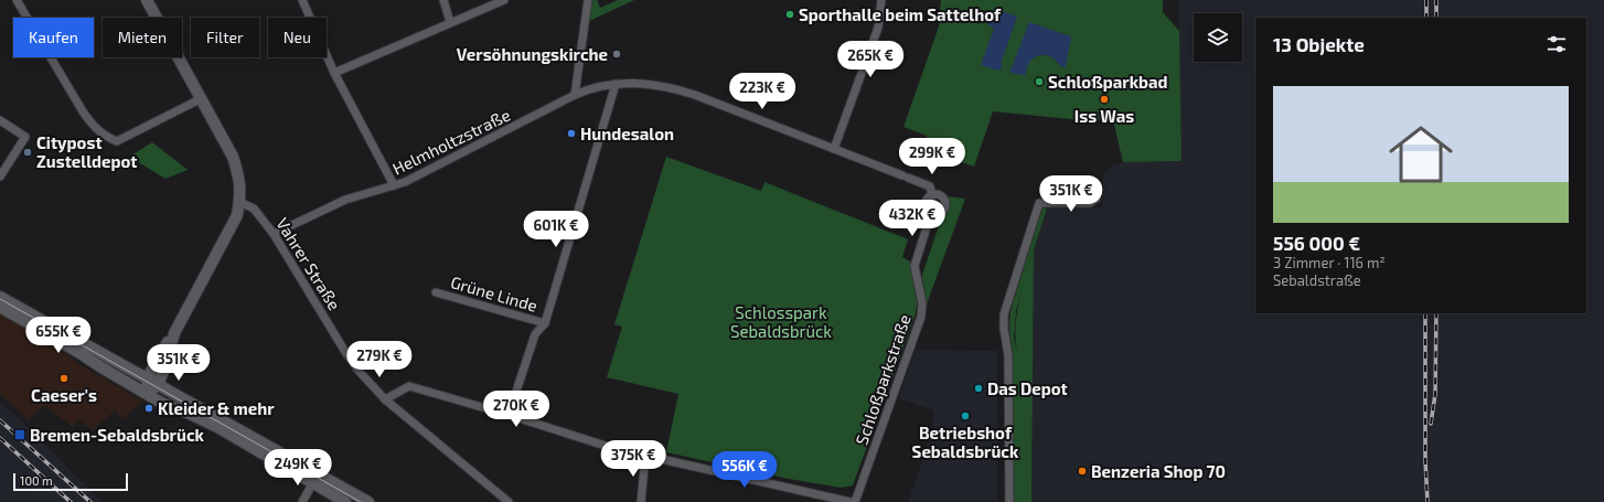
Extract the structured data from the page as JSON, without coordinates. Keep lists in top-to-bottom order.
{
  "streets": {
    "street": [
      "Helmholtzstraße",
      "Vahrer Straße",
      "Grüne Linde",
      "Schloßparkstraße"
    ]
  },
  "crossings": [
    ["Helmholtzstraße", "Vahrer Straße"],
    ["Helmholtzstraße", "Schloßparkstraße"]
  ],
  "parks": ["Schlosspark Sebaldsbrück"],
  "places": {
    "other": [
      "Sporthalle beim Sattelhof",
      "Versöhnungskirche",
      "Schloßparkbad",
      "Iss Was",
      "Hundesalon",
      "Citypost Zustelldepot",
      "Caeser's",
      "Das Depot",
      "Kleider & mehr",
      "Betriebshof Sebaldsbrück",
      "Benzeria Shop 70"
    ],
    "transit": ["Bremen-Sebaldsbrück"]
  },
  "scale_bar": "100 m",
  "page": {
    "chip": [
      "Kaufen",
      "Mieten",
      "Filter",
      "Neu"
    ],
    "heading": "13 Objekte",
    "price": [
      "265K €",
      "223K €",
      "299K €",
      "351K €",
      "432K €",
      "601K €",
      "655K €",
      "279K €",
      "351K €",
      "270K €",
      "375K €",
      "249K €",
      "556K €"
    ],
    "list": [
      {
        "name": "556 000 €",
        "note": "3 Zimmer · 116 m² · Sebaldstraße"
      }
    ],
    "scale": "100 m"
  }
}
